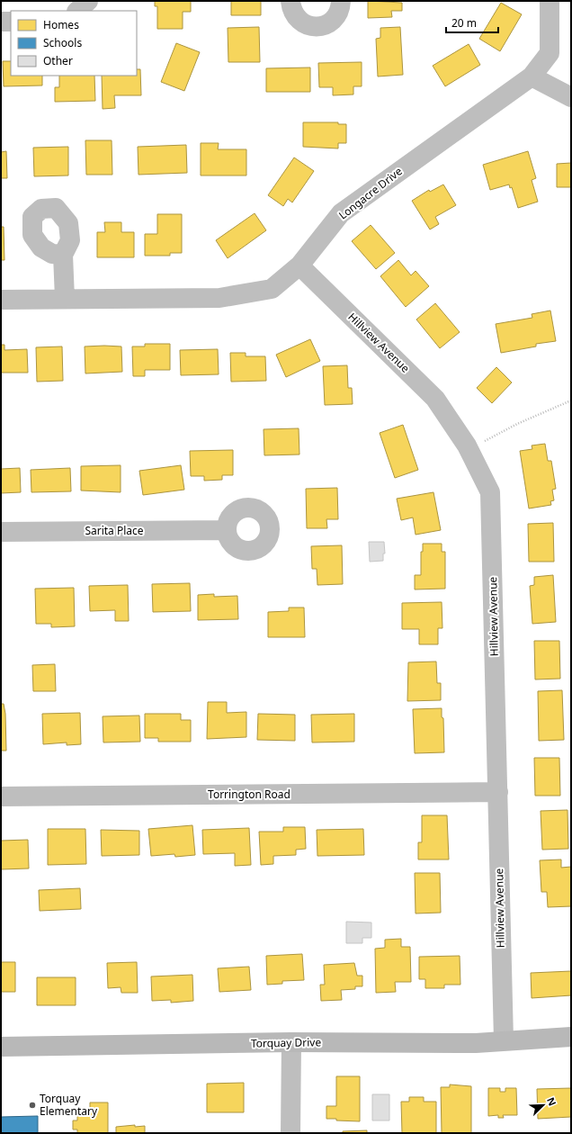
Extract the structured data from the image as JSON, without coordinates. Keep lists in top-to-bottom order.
{
  "streets": {
    "street": [
      "Longacre Drive",
      "Hillview Avenue",
      "Sarita Place",
      "Torrington Road",
      "Torquay Drive"
    ]
  },
  "crossings": [
    ["Longacre Drive", "Hillview Avenue"],
    ["Hillview Avenue", "Torrington Road"],
    ["Hillview Avenue", "Torquay Drive"]
  ],
  "places": ["Torquay Elementary"],
  "legend": ["Homes", "Schools", "Other"],
  "scale_bar": "20 m",
  "north": "top right"
}
